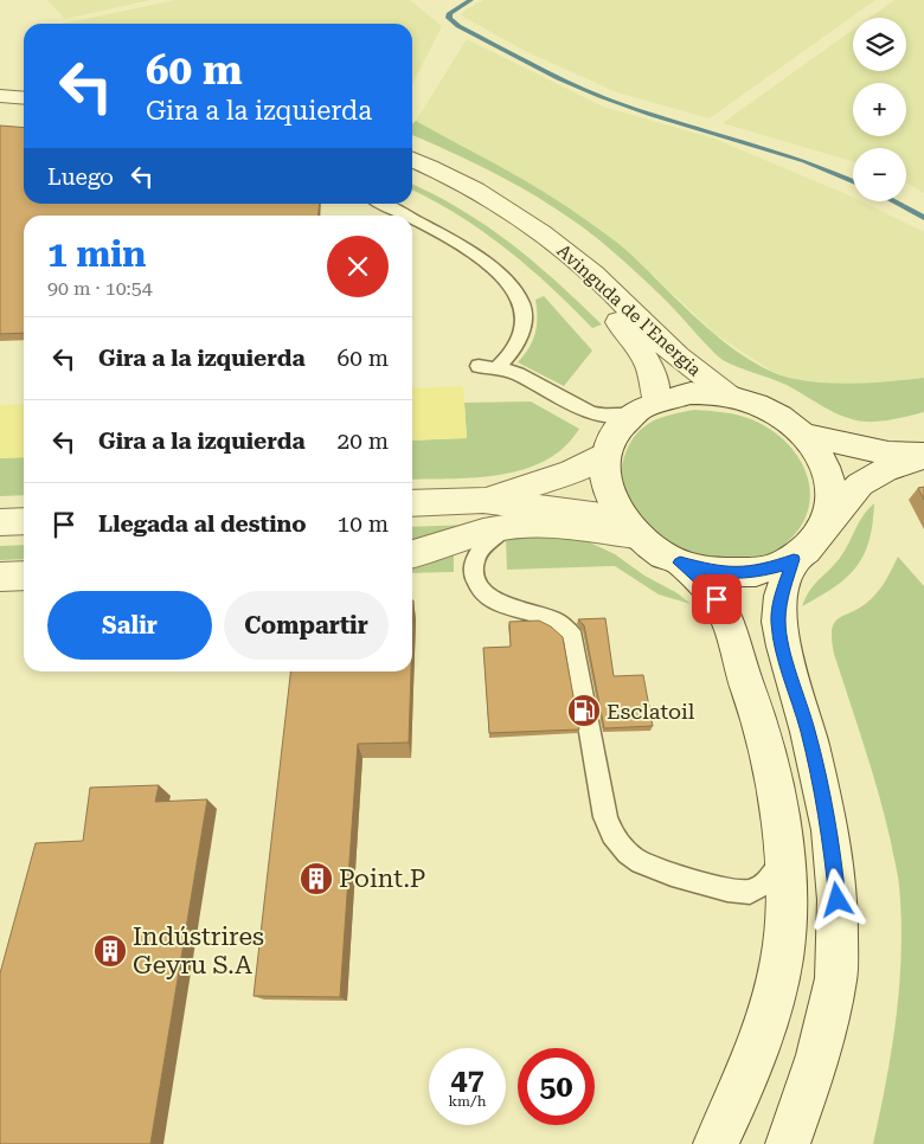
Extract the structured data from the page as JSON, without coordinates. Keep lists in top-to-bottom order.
{
  "streets": {
    "main road": ["Avinguda de l'Energia"]
  },
  "places": {
    "fuel station": ["Esclatoil"],
    "building": ["Point.P", "Indústrires Geyru S.A"]
  },
  "page": {
    "map_buttons": ["+", "−"],
    "turn": ["60 m", "Gira a la izquierda"],
    "then": "Luego",
    "heading": ["1 min", "90 m · 10:54"],
    "list": [
      {
        "name": "Gira a la izquierda",
        "value": "60 m"
      },
      {
        "name": "Gira a la izquierda",
        "value": "20 m"
      },
      {
        "name": "Llegada al destino",
        "value": "10 m"
      }
    ],
    "buttons": ["Salir", "Compartir"],
    "speed": "47 km/h",
    "limit": "50"
  }
}
